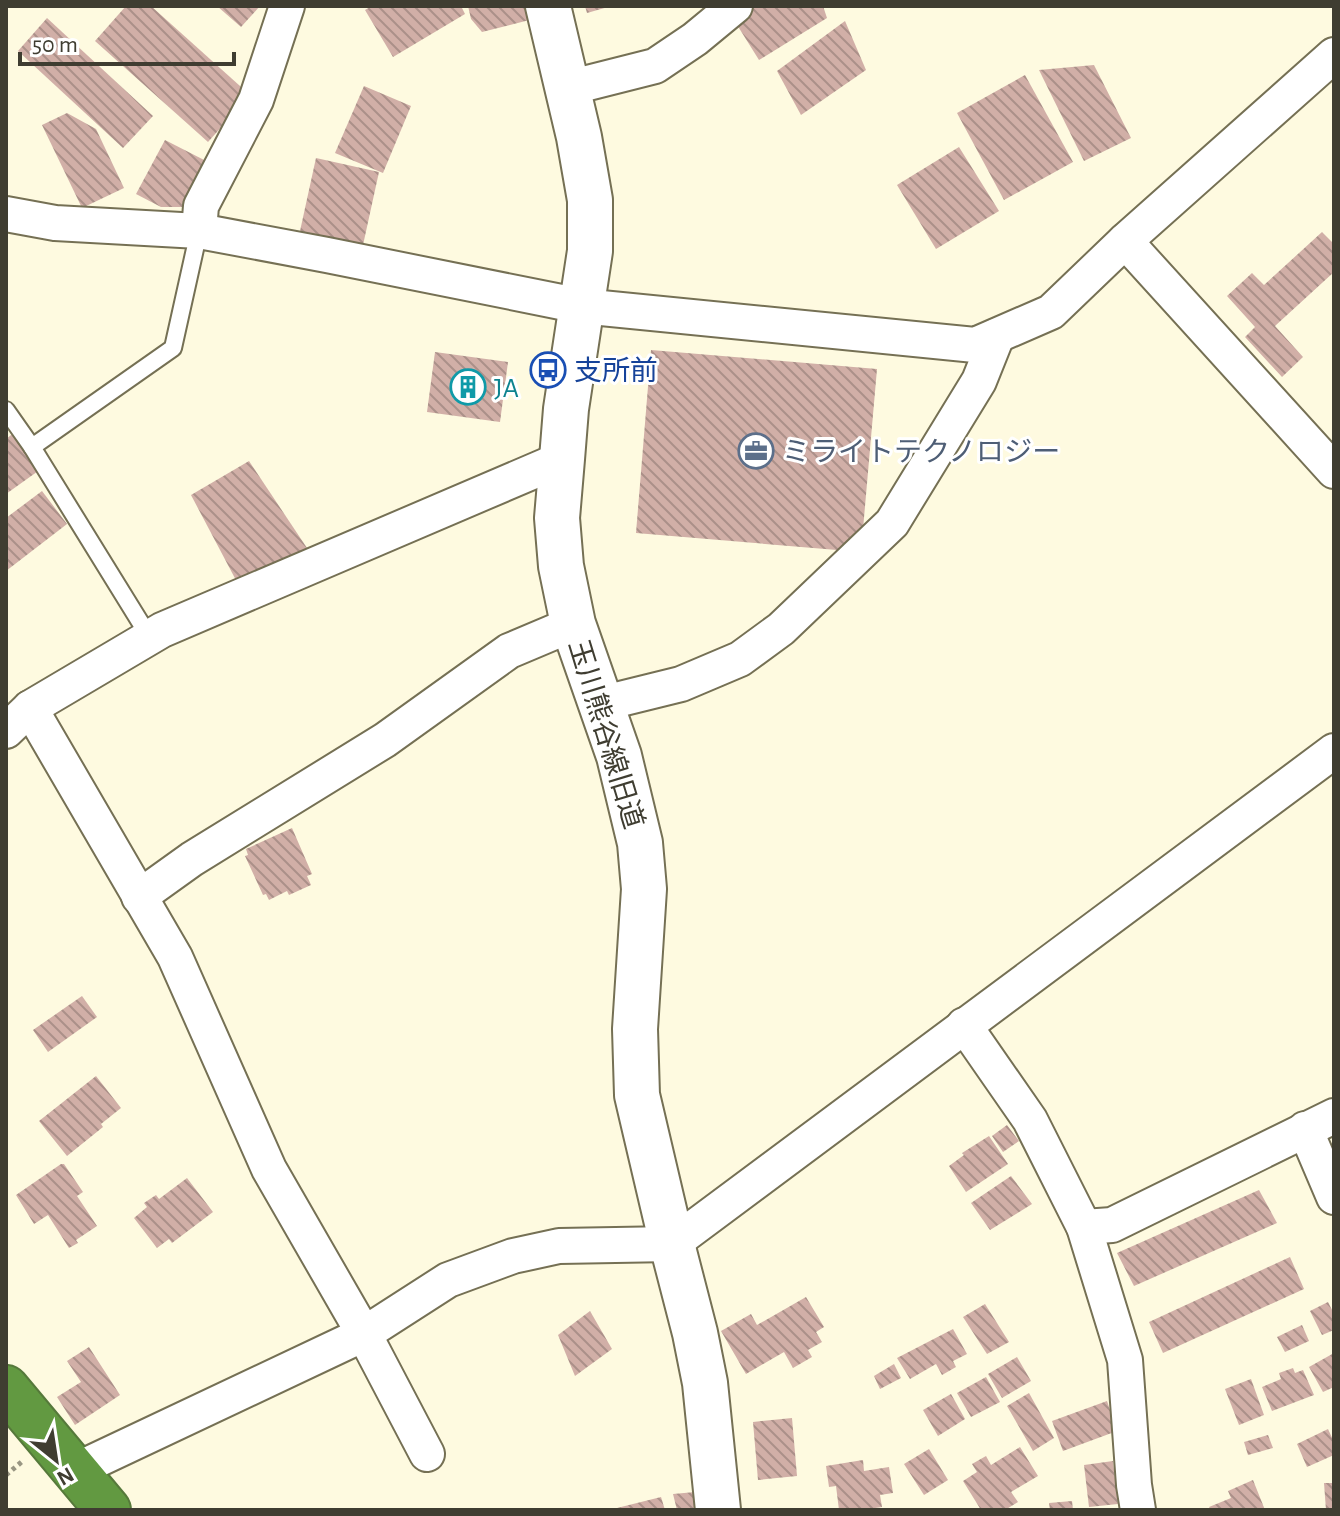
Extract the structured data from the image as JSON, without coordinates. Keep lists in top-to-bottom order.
{
  "streets": {
    "street": ["玉川熊谷線旧道"]
  },
  "places": {
    "bus stop": ["支所前"],
    "building": ["JA"],
    "office": ["ミライトテクノロジー"]
  },
  "scale_bar": "50 m",
  "north": "bottom right"
}
